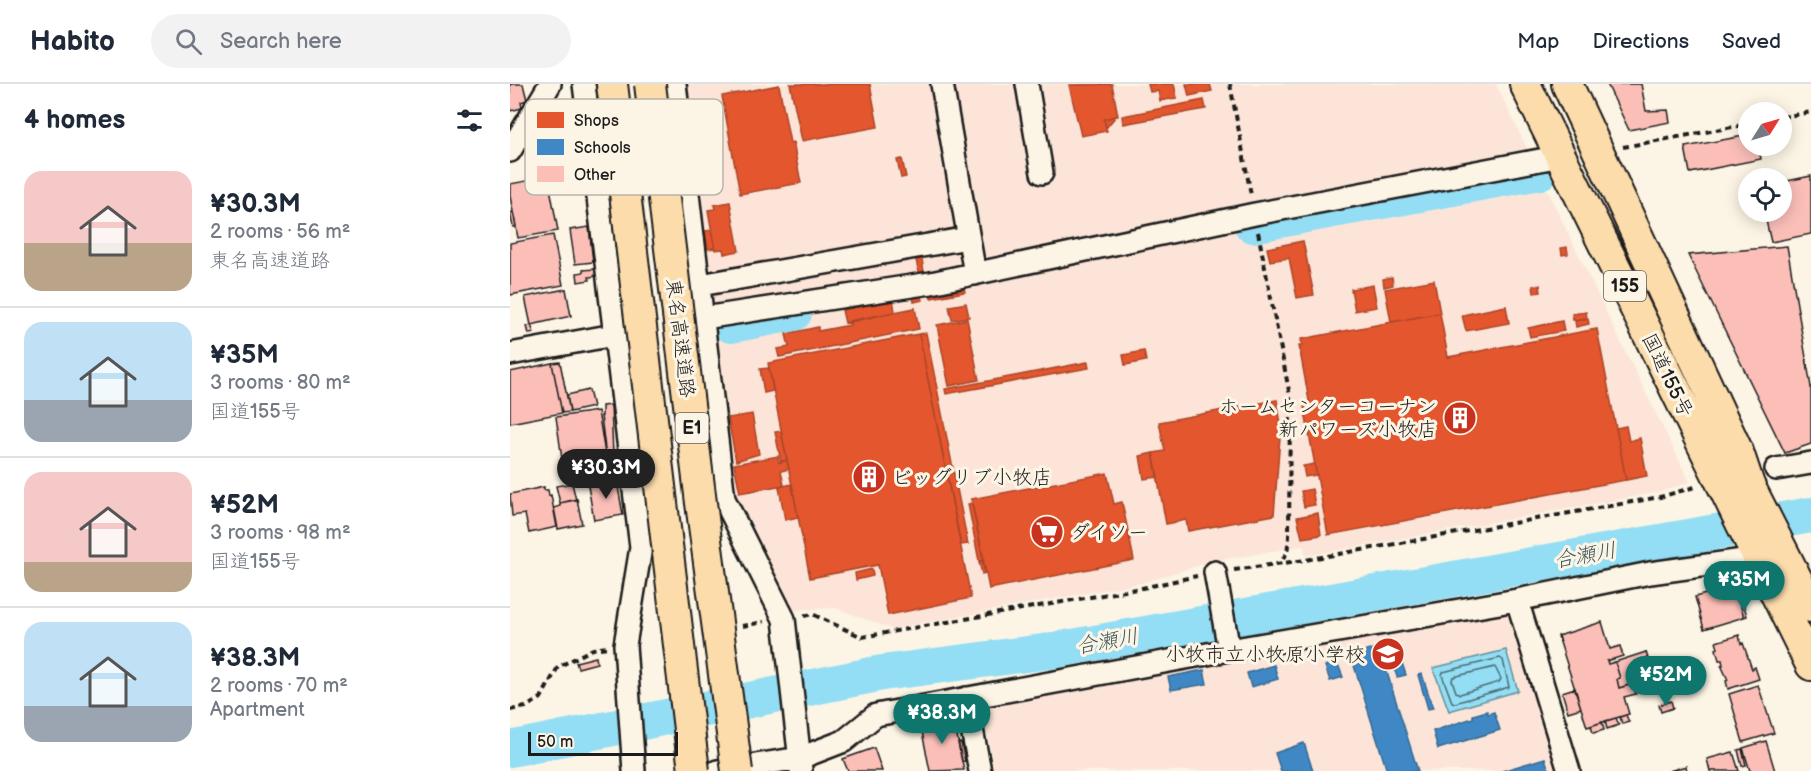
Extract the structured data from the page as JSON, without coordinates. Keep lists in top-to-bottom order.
{
  "streets": {
    "highway": [
      "155",
      "東名高速道路",
      "国道155号",
      "E1"
    ]
  },
  "water": ["合瀬川"],
  "places": {
    "building": ["ホームセンターコーナン 新パワーズ小牧店", "ビッグリブ小牧店"],
    "supermarket": ["ダイソー"],
    "school or university": ["小牧市立小牧原小学校"]
  },
  "legend": ["Shops", "Schools", "Other"],
  "scale_bar": "50 m",
  "north": "top right",
  "page": {
    "header": "Habito",
    "search": "Search here",
    "nav": ["Map", "Directions", "Saved"],
    "heading": "4 homes",
    "list": [
      {
        "name": "¥30.3M",
        "note": "2 rooms · 56 m² · 東名高速道路"
      },
      {
        "name": "¥35M",
        "note": "3 rooms · 80 m² · 国道155号"
      },
      {
        "name": "¥52M",
        "note": "3 rooms · 98 m² · 国道155号"
      },
      {
        "name": "¥38.3M",
        "note": "2 rooms · 70 m² · Apartment"
      }
    ],
    "price": [
      "¥30.3M",
      "¥35M",
      "¥52M",
      "¥38.3M"
    ],
    "scale": "50 m"
  }
}
